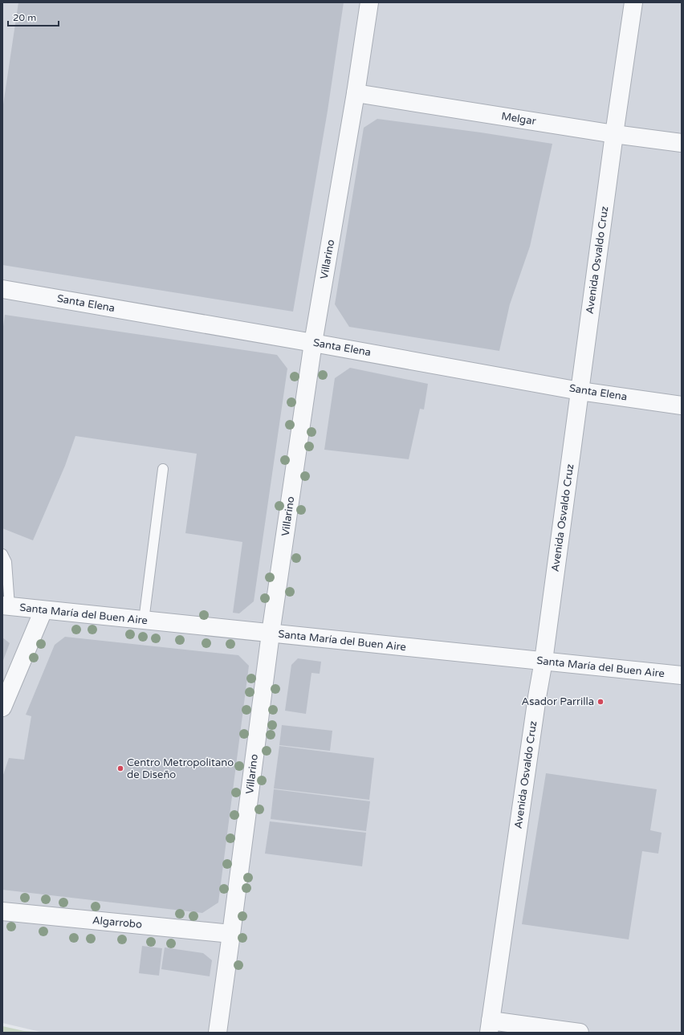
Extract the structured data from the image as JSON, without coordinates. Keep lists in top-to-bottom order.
{
  "streets": {
    "street": [
      "Melgar",
      "Villarino",
      "Avenida Osvaldo Cruz",
      "Santa Elena",
      "Santa María del Buen Aire",
      "Algarrobo"
    ]
  },
  "crossings": [
    ["Melgar", "Villarino"],
    ["Melgar", "Avenida Osvaldo Cruz"],
    ["Villarino", "Santa Elena"],
    ["Villarino", "Santa María del Buen Aire"],
    ["Villarino", "Algarrobo"],
    ["Avenida Osvaldo Cruz", "Santa Elena"],
    ["Avenida Osvaldo Cruz", "Santa María del Buen Aire"]
  ],
  "places": ["Asador Parrilla", "Centro Metropolitano de Diseño"],
  "scale_bar": "20 m"
}
